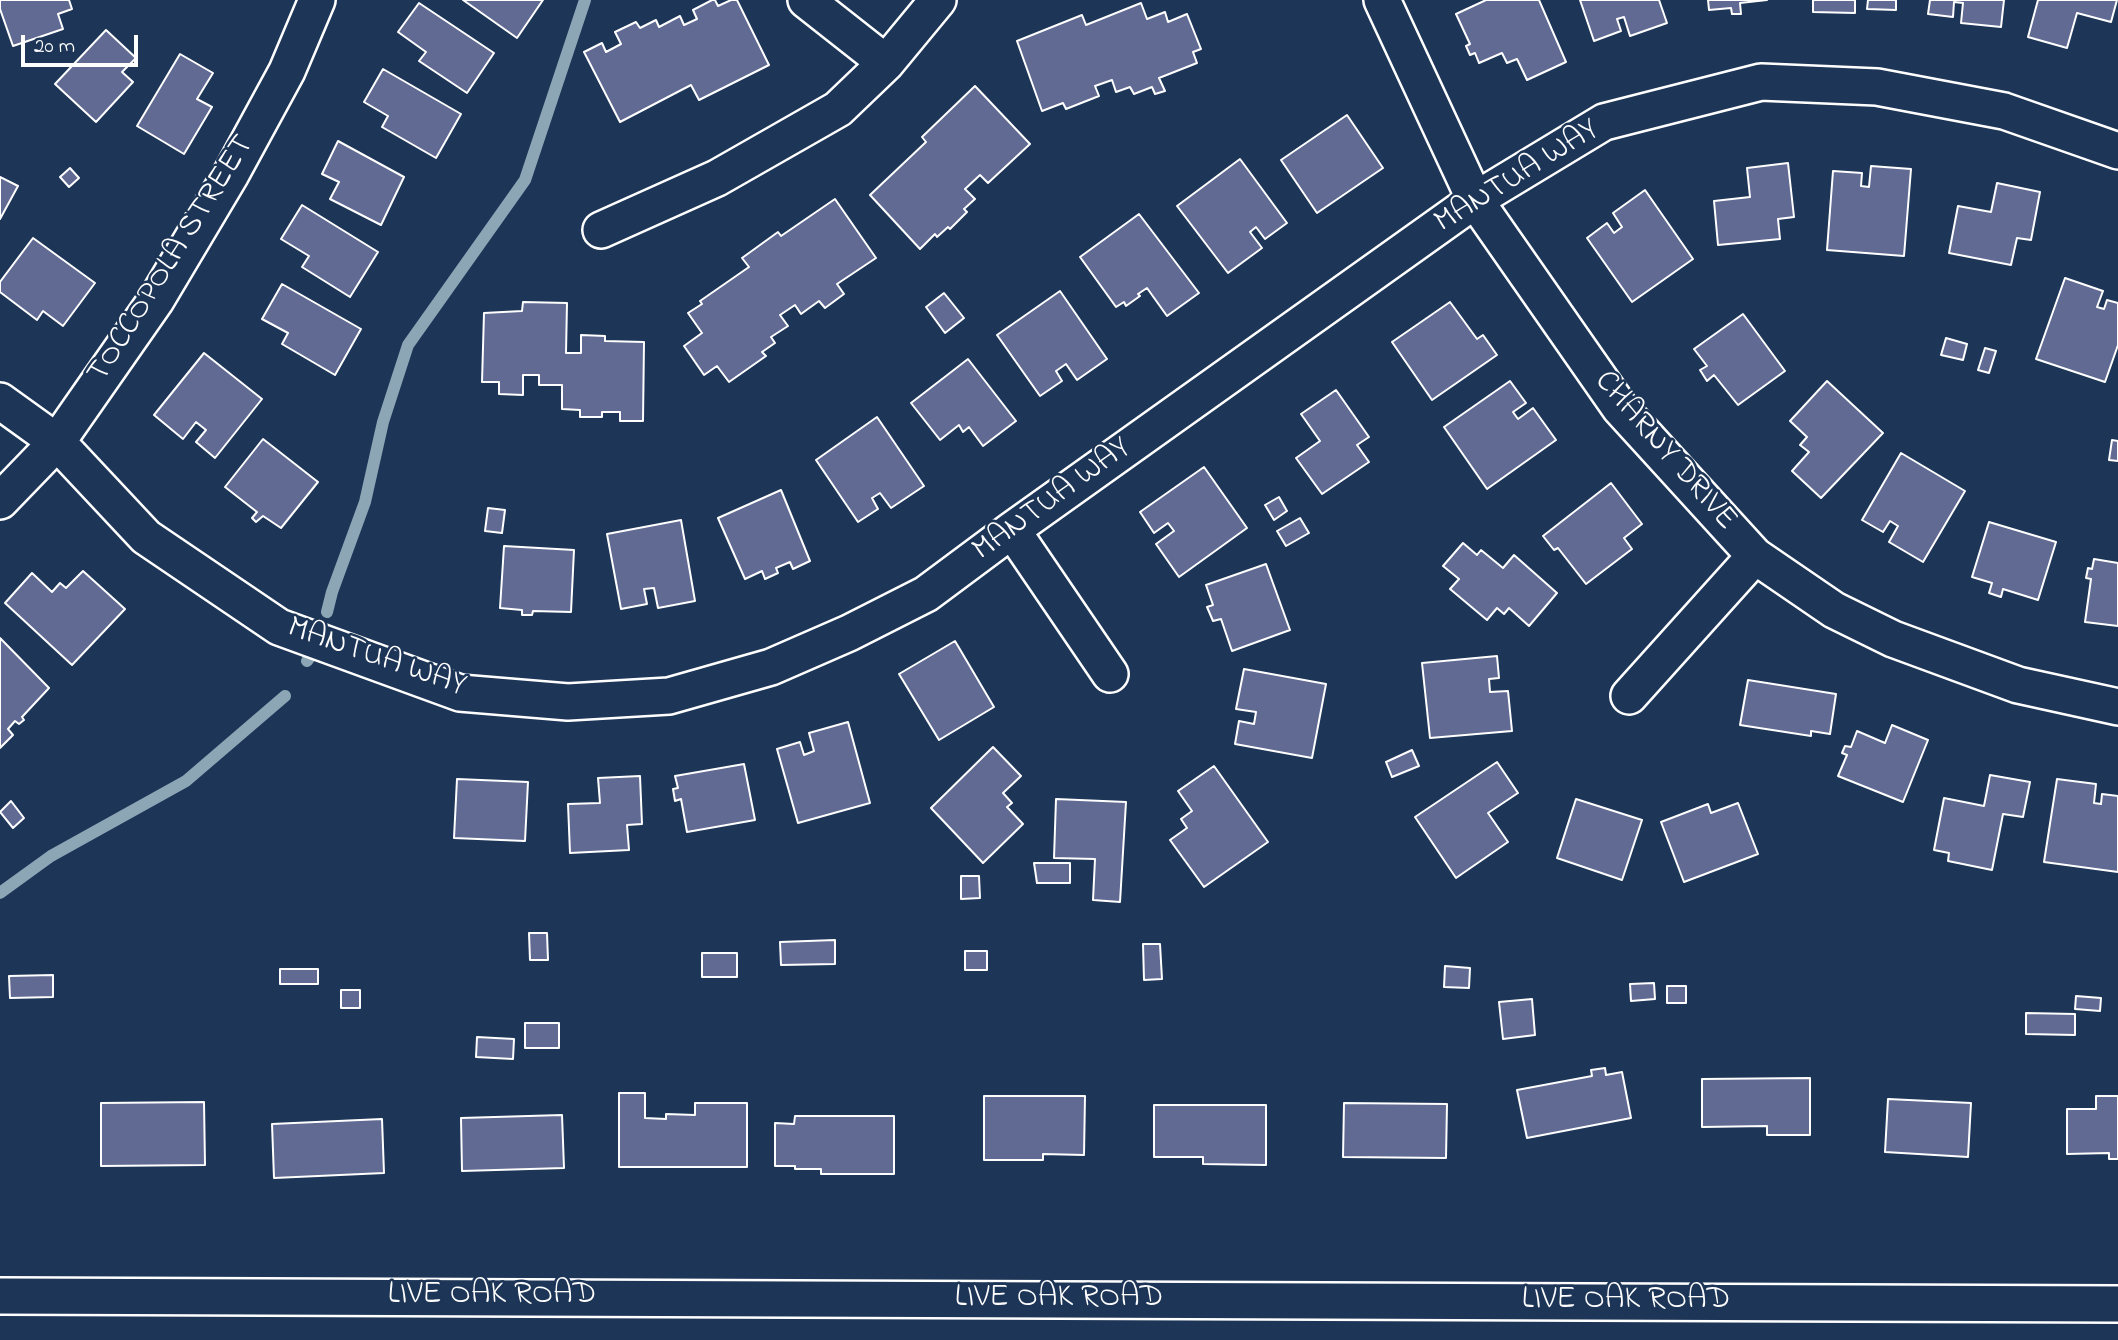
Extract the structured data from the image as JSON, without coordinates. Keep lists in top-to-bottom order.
{
  "streets": {
    "street": [
      "MANTUA WAY",
      "TOCCOPOLA STREET",
      "CHARNY DRIVE",
      "LIVE OAK ROAD"
    ]
  },
  "crossings": [
    ["MANTUA WAY", "TOCCOPOLA STREET"],
    ["MANTUA WAY", "CHARNY DRIVE"]
  ],
  "scale_bar": "20 m"
}
